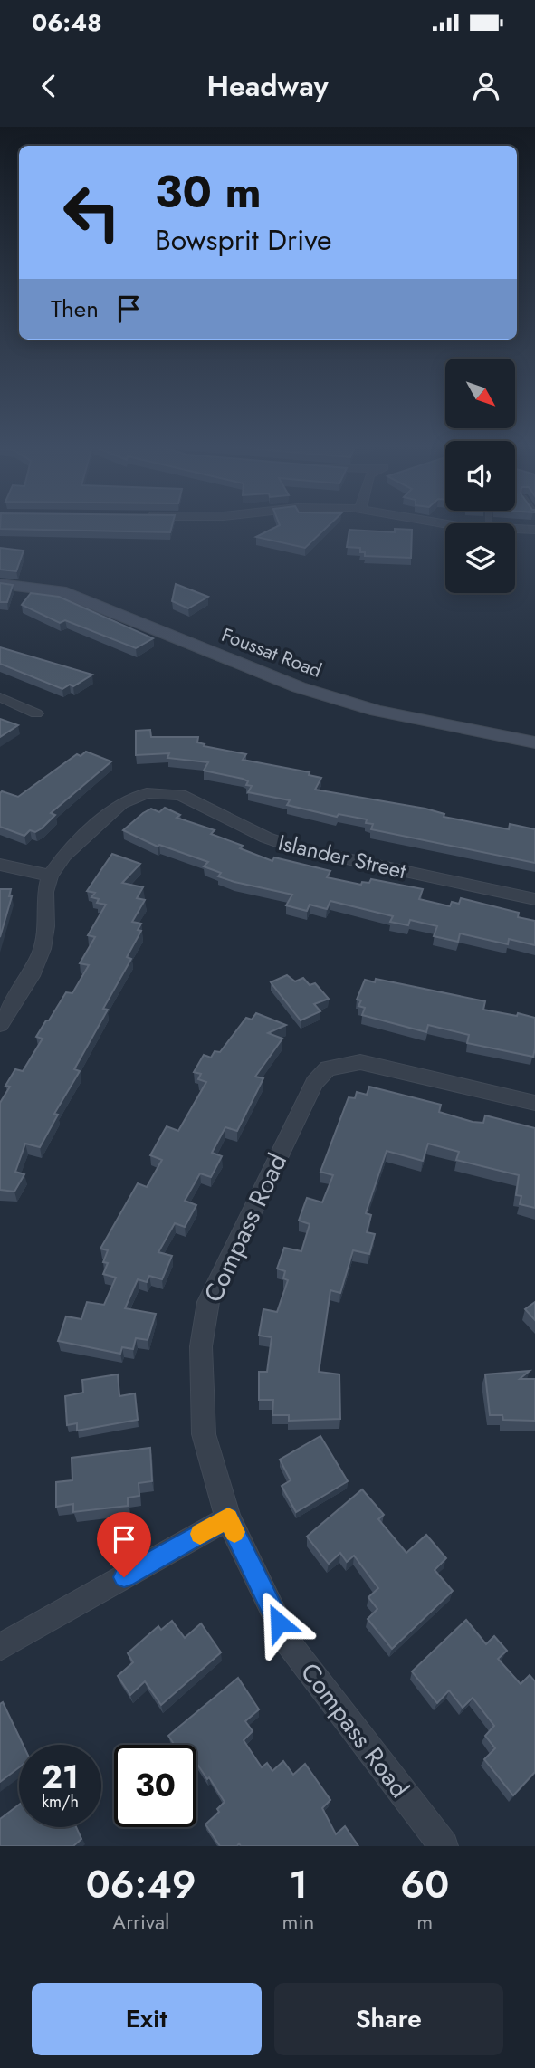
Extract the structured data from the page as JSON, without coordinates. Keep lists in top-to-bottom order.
{
  "streets": {
    "main road": ["Foussat Road"],
    "street": ["Islander Street", "Compass Road"]
  },
  "north": "bottom right",
  "page": {
    "status": "06:48",
    "header": "Headway",
    "turn": ["30 m", "Bowsprit Drive"],
    "then": "Then",
    "speed": "21 km/h",
    "limit": "30",
    "eta": [
      "06:49",
      "Arrival",
      "1",
      "min",
      "60",
      "m"
    ],
    "buttons": ["Exit", "Share"]
  }
}
